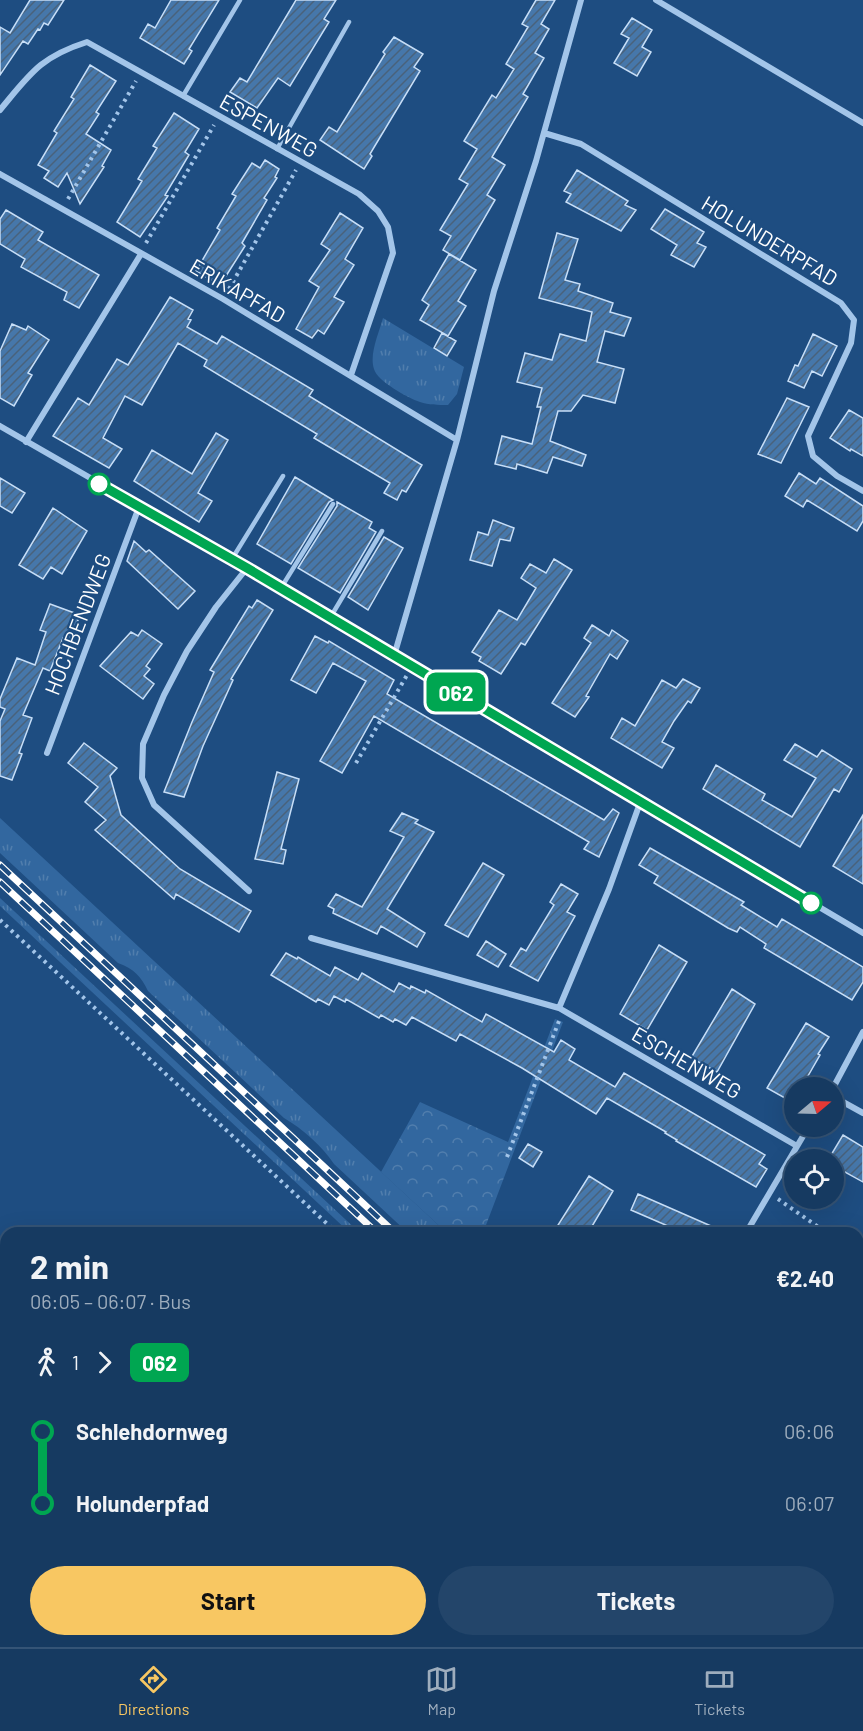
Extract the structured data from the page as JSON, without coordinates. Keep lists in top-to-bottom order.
{
  "streets": {
    "street": [
      "ESPENWEG",
      "HOLUNDERPFAD",
      "ERIKAPFAD",
      "HOCHBENDWEG",
      "ESCHENWEG"
    ]
  },
  "crossings": [
    ["ESPENWEG", "ERIKAPFAD"]
  ],
  "lines": ["bus line 062"],
  "north": "right",
  "page": {
    "on_map": "062",
    "heading": ["2 min", "06:05 – 06:07 · Bus", "€2.40"],
    "legs": ["1", "062"],
    "list": [
      {
        "name": "Schlehdornweg",
        "value": "06:06"
      },
      {
        "name": "Holunderpfad",
        "value": "06:07"
      }
    ],
    "buttons": ["Start", "Tickets"],
    "tabs": ["Directions", "Map", "Tickets"]
  }
}
